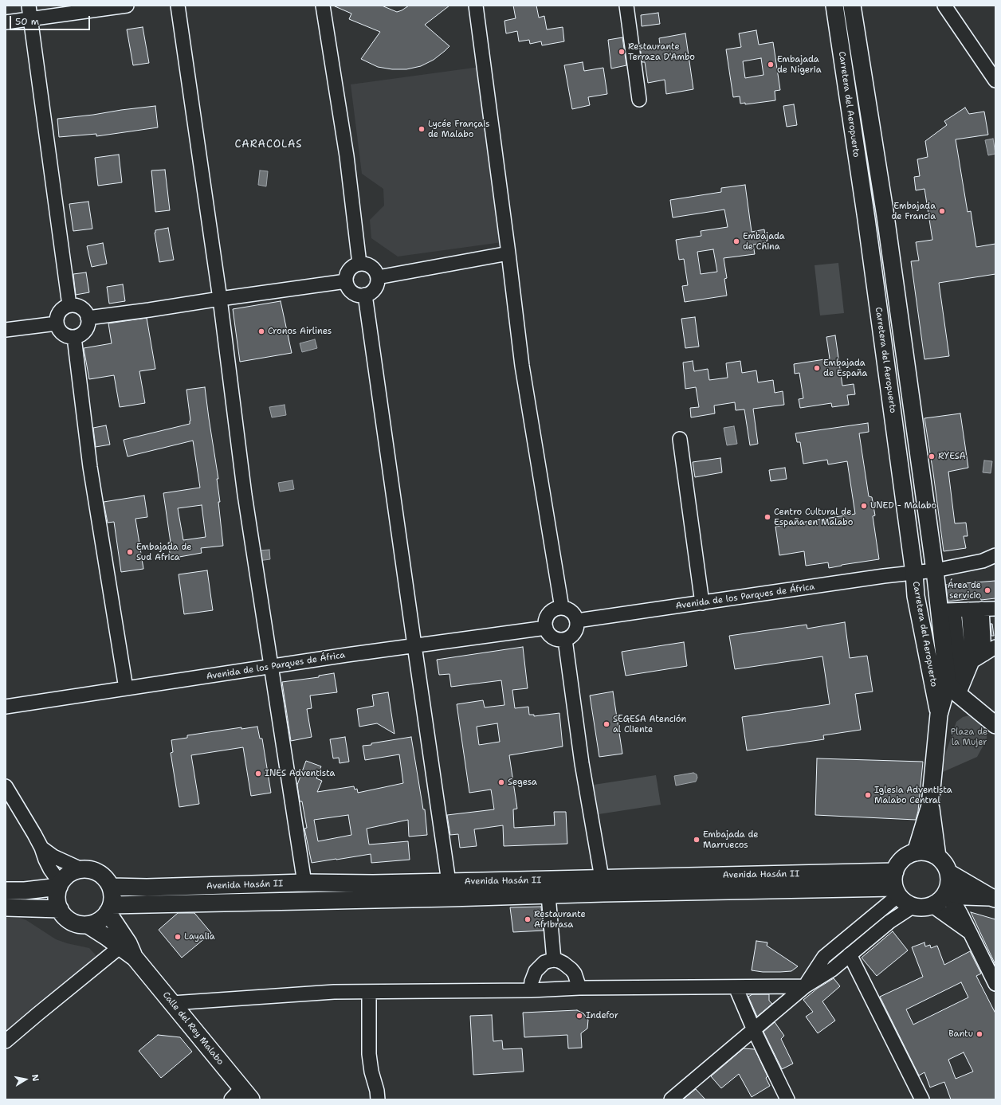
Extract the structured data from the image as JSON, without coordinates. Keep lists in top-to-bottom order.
{
  "streets": {
    "main road": ["Carretera del Aeropuerto", "Avenida Hasán II", "Calle del Rey Malabo"],
    "street": ["Avenida de los Parques de África"]
  },
  "crossings": [
    ["Carretera del Aeropuerto", "Avenida de los Parques de África"],
    ["Carretera del Aeropuerto", "Avenida Hasán II"],
    ["Avenida Hasán II", "Calle del Rey Malabo"]
  ],
  "districts": ["CARACOLAS"],
  "parks": ["Plaza de la Mujer"],
  "places": [
    "Restaurante Terraza D'Ambo",
    "Embajada de Nigeria",
    "Lycée Français de Malabo",
    "Embajada de Francia",
    "Embajada de China",
    "Cronos Airlines",
    "Embajada de España",
    "RYESA",
    "UNED - Malabo",
    "Centro Cultural de España en Malabo",
    "Embajada de Sud Africa",
    "Área de servicio",
    "SEGESA Atención al Cliente",
    "INES Adventista",
    "Segesa",
    "Iglesia Adventista Malabo Central",
    "Embajada de Marruecos",
    "Restaurante Afribrasa",
    "Layalia",
    "Indefor",
    "Bantu"
  ],
  "scale_bar": "50 m",
  "north": "right"
}
